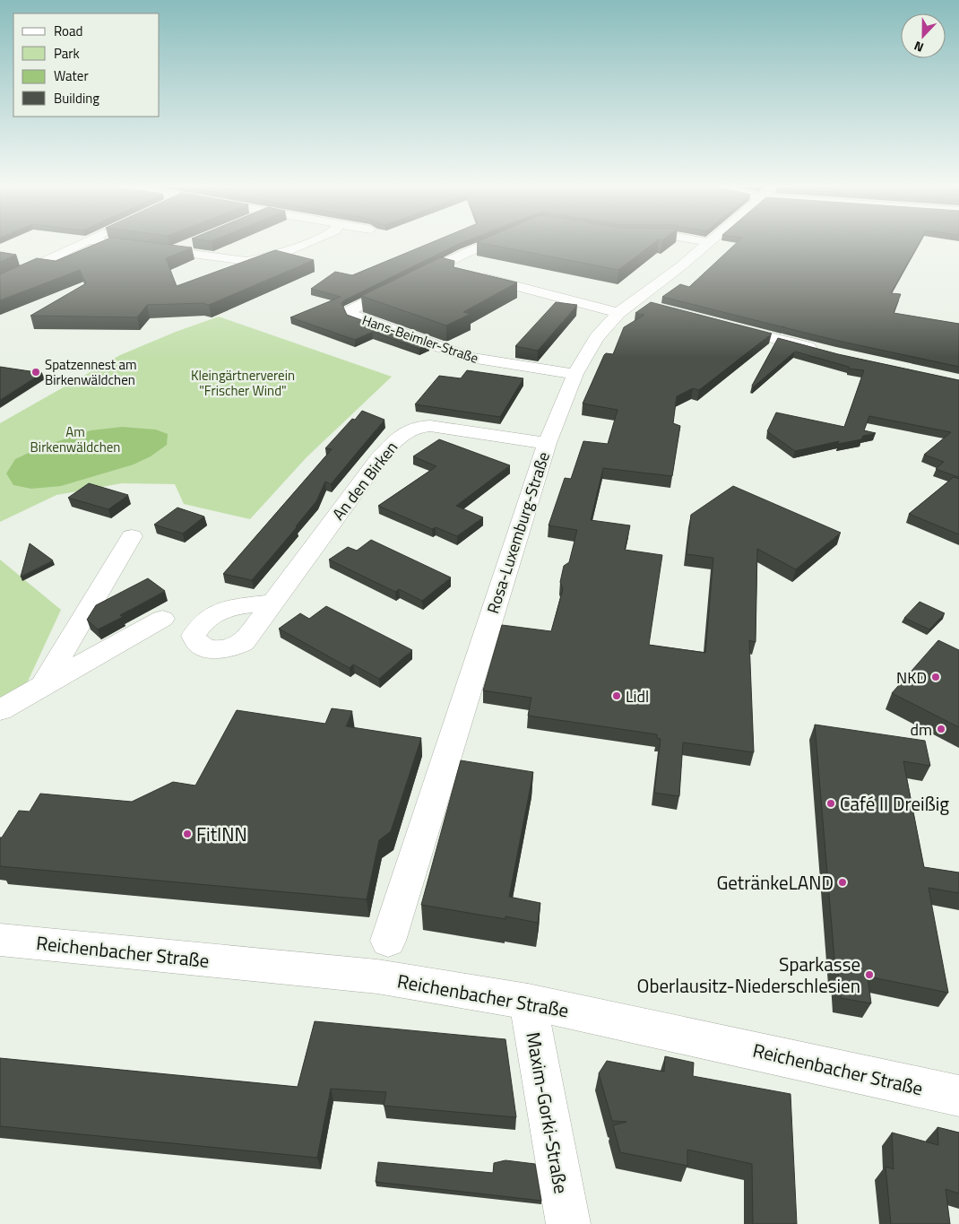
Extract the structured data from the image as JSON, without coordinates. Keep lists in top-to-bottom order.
{
  "streets": {
    "street": [
      "Hans-Beimler-Straße",
      "An den Birken",
      "Rosa-Luxemburg-Straße",
      "Reichenbacher Straße",
      "Maxim-Gorki-Straße"
    ]
  },
  "crossings": [
    ["Hans-Beimler-Straße", "Rosa-Luxemburg-Straße"],
    ["An den Birken", "Rosa-Luxemburg-Straße"],
    ["Reichenbacher Straße", "Maxim-Gorki-Straße"]
  ],
  "parks": ["Kleingärtnerverein \"Frischer Wind\"", "Am Birkenwäldchen"],
  "places": [
    "Spatzennest am Birkenwäldchen",
    "NKD",
    "Lidl",
    "dm",
    "Café II Dreißig",
    "FitINN",
    "GetränkeLAND",
    "Sparkasse Oberlausitz-Niederschlesien"
  ],
  "legend": [
    "Road",
    "Park",
    "Water",
    "Building"
  ],
  "north": "bottom"
}
